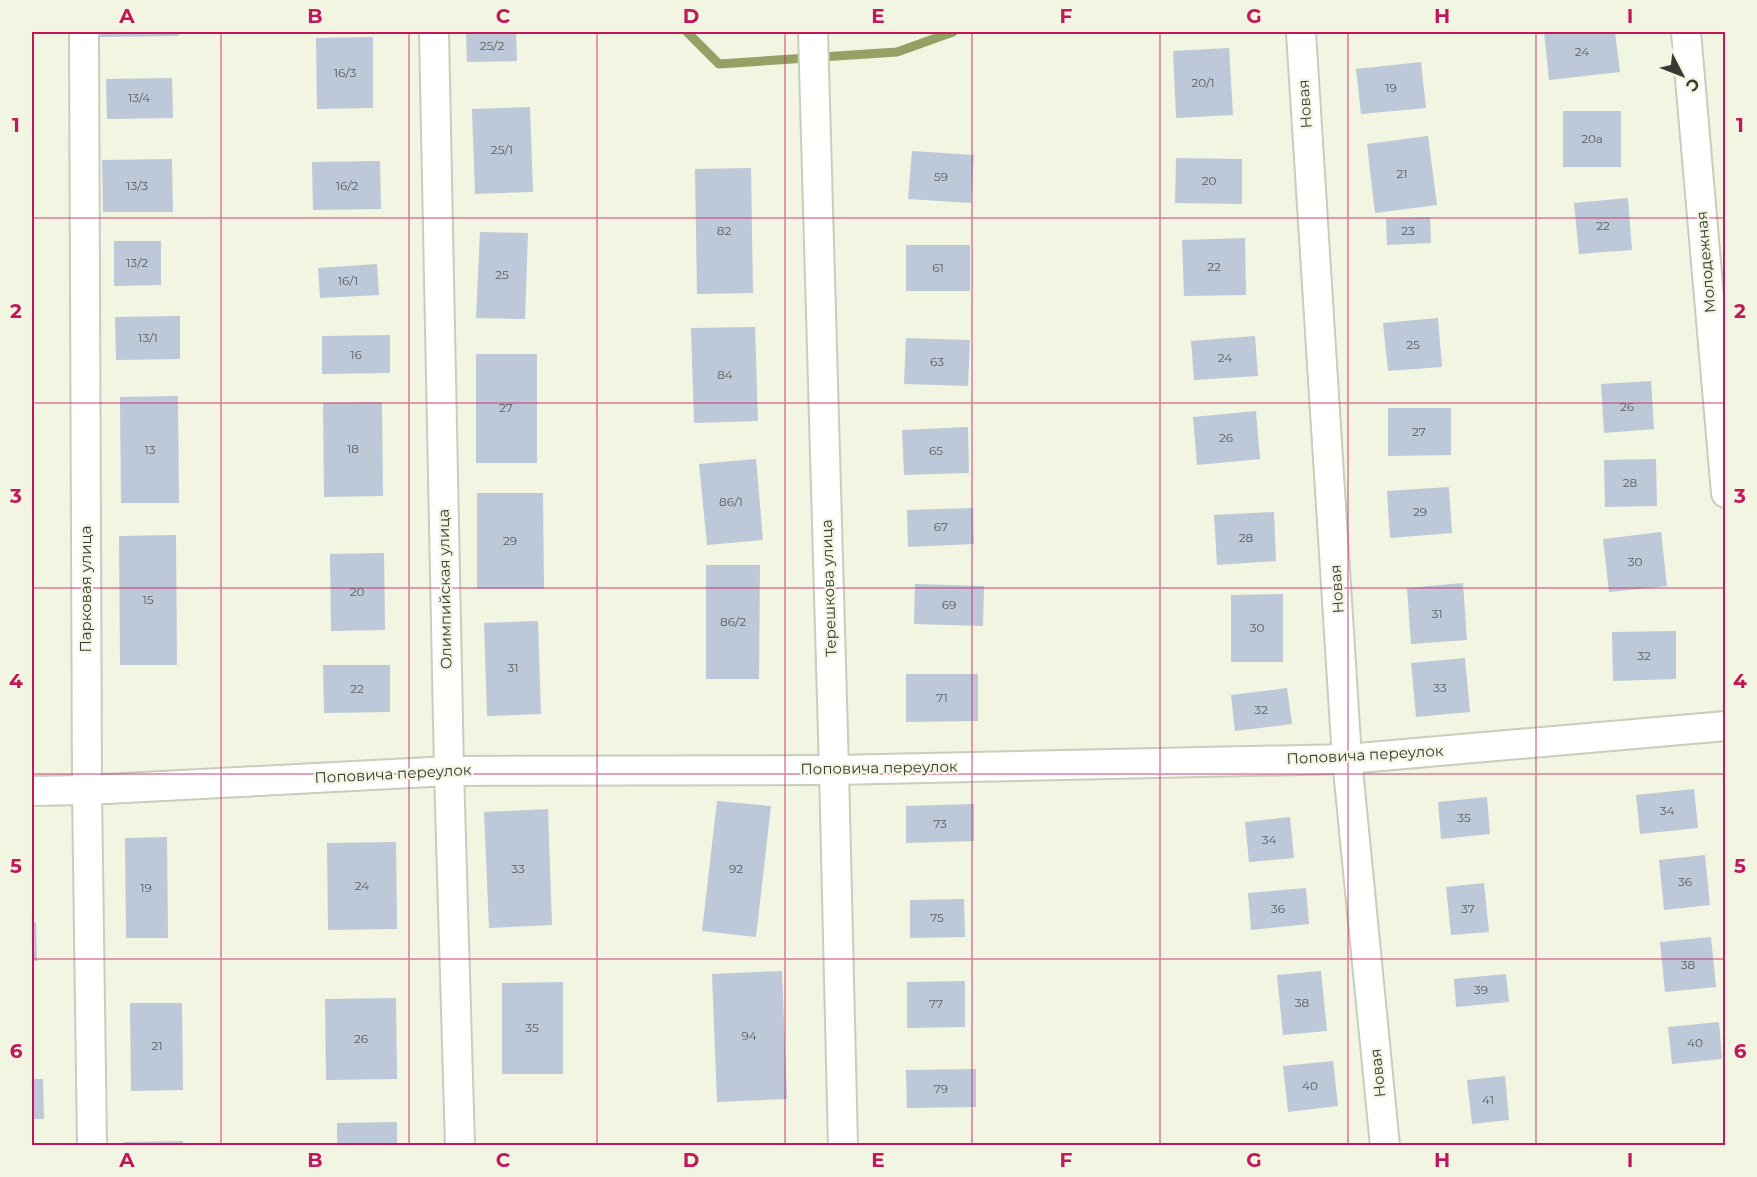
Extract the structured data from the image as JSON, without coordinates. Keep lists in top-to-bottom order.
{
  "streets": {
    "street": [
      "Новая",
      "Молодежная",
      "Терешкова улица",
      "Парковая улица",
      "Олимпийская улица",
      "Поповича переулок"
    ]
  },
  "crossings": [
    ["Новая", "Поповича переулок"],
    ["Терешкова улица", "Поповича переулок"],
    ["Парковая улица", "Поповича переулок"],
    ["Олимпийская улица", "Поповича переулок"]
  ],
  "house_numbers": [
    "25/2",
    "24",
    "16/3",
    "20/1",
    "19",
    "13/4",
    "20а",
    "25/1",
    "21",
    "59",
    "20",
    "13/3",
    "16/2",
    "22",
    "82",
    "23",
    "13/2",
    "22",
    "61",
    "25",
    "16/1",
    "13/1",
    "25",
    "16",
    "24",
    "63",
    "84",
    "26",
    "27",
    "27",
    "26",
    "18",
    "13",
    "65",
    "28",
    "86/1",
    "29",
    "67",
    "28",
    "29",
    "30",
    "20",
    "15",
    "69",
    "31",
    "86/2",
    "30",
    "32",
    "31",
    "33",
    "22",
    "71",
    "32",
    "34",
    "35",
    "73",
    "34",
    "33",
    "92",
    "36",
    "24",
    "19",
    "36",
    "37",
    "75",
    "38",
    "39",
    "38",
    "77",
    "35",
    "94",
    "26",
    "40",
    "21",
    "40",
    "79",
    "41"
  ],
  "north": "bottom right",
  "grid": {
    "columns": [
      "A",
      "B",
      "C",
      "D",
      "E",
      "F",
      "G",
      "H",
      "I"
    ],
    "rows": [
      "1",
      "2",
      "3",
      "4",
      "5",
      "6"
    ]
  }
}
